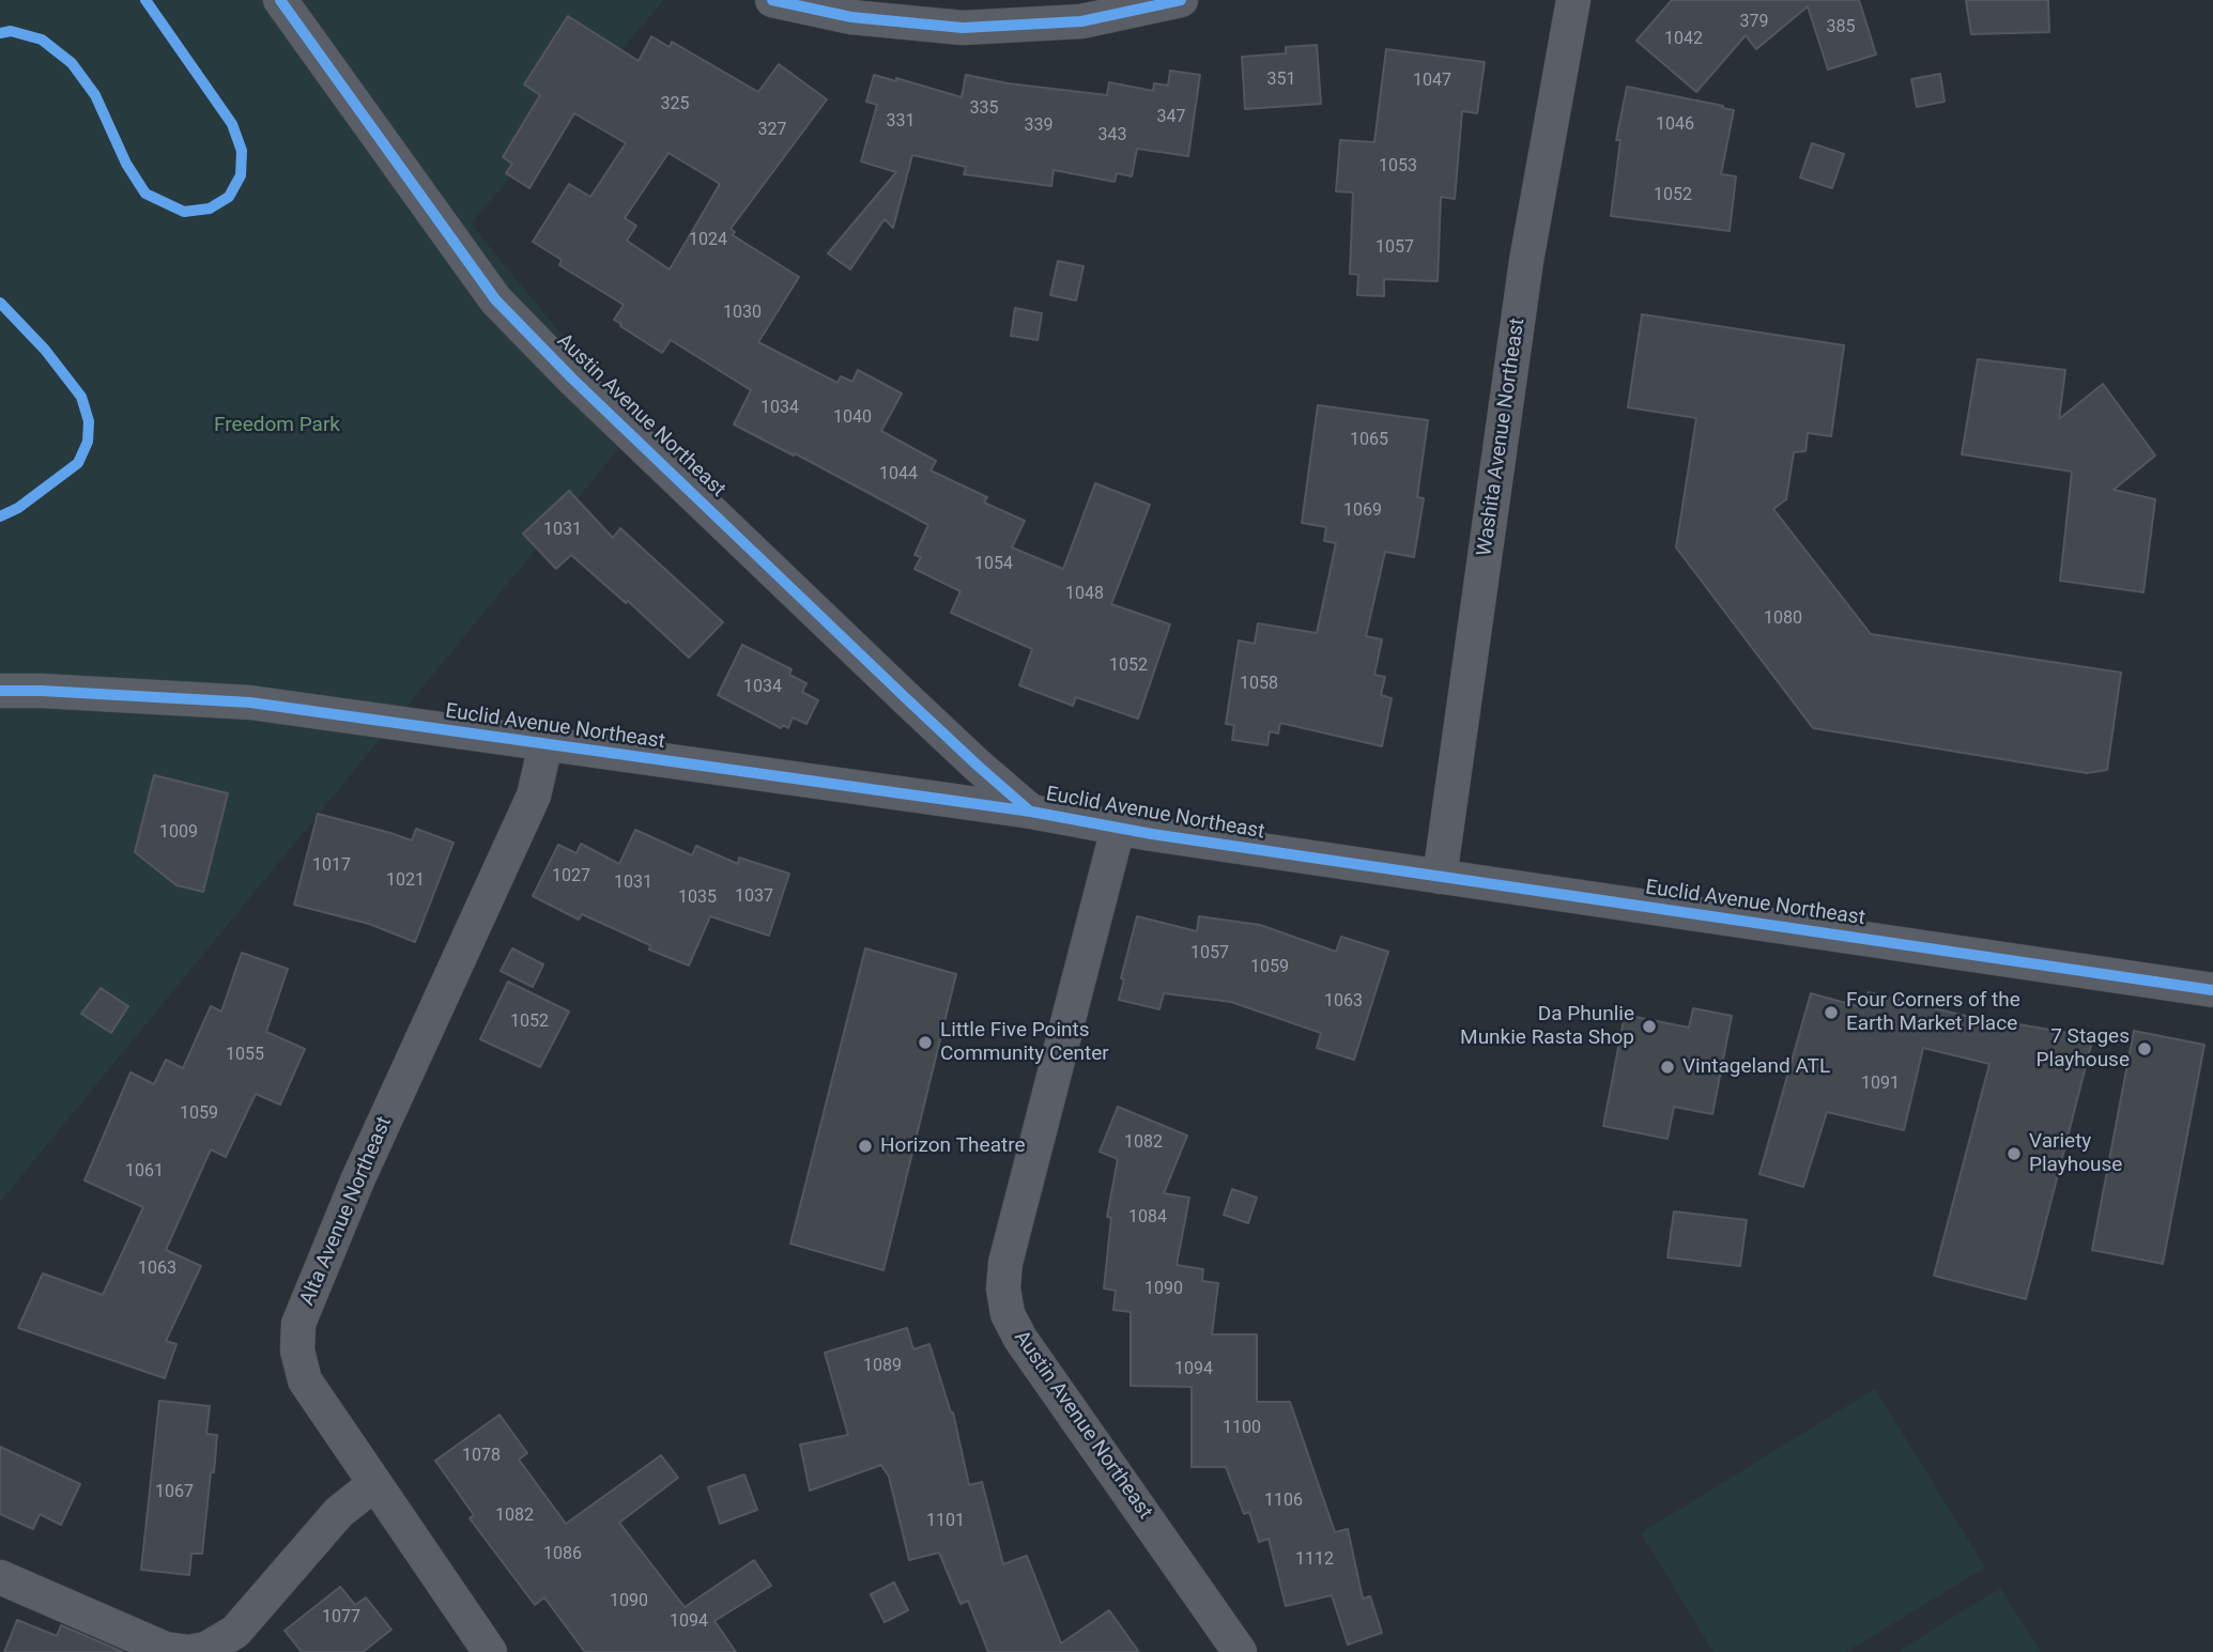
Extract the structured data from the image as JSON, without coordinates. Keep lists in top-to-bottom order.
{
  "streets": {
    "street": [
      "Austin Avenue Northeast",
      "Washita Avenue Northeast",
      "Euclid Avenue Northeast",
      "Alta Avenue Northeast"
    ]
  },
  "crossings": [
    ["Austin Avenue Northeast", "Euclid Avenue Northeast"],
    ["Washita Avenue Northeast", "Euclid Avenue Northeast"],
    ["Euclid Avenue Northeast", "Alta Avenue Northeast"]
  ],
  "parks": ["Freedom Park"],
  "places": [
    "Four Corners of the Earth Market Place",
    "Da Phunlie Munkie Rasta Shop",
    "Little Five Points Community Center",
    "7 Stages Playhouse",
    "Vintageland ATL",
    "Horizon Theatre",
    "Variety Playhouse"
  ],
  "house_numbers": [
    "379",
    "385",
    "1042",
    "351",
    "1047",
    "325",
    "335",
    "347",
    "331",
    "1046",
    "339",
    "327",
    "343",
    "1053",
    "1052",
    "1024",
    "1057",
    "1030",
    "1034",
    "1040",
    "1065",
    "1044",
    "1069",
    "1031",
    "1054",
    "1048",
    "1080",
    "1052",
    "1058",
    "1034",
    "1009",
    "1017",
    "1027",
    "1021",
    "1031",
    "1037",
    "1035",
    "1057",
    "1059",
    "1063",
    "1052",
    "1055",
    "1091",
    "1059",
    "1082",
    "1061",
    "1084",
    "1063",
    "1090",
    "1089",
    "1094",
    "1100",
    "1078",
    "1067",
    "1106",
    "1082",
    "1101",
    "1086",
    "1112",
    "1090",
    "1077",
    "1094"
  ]
}
